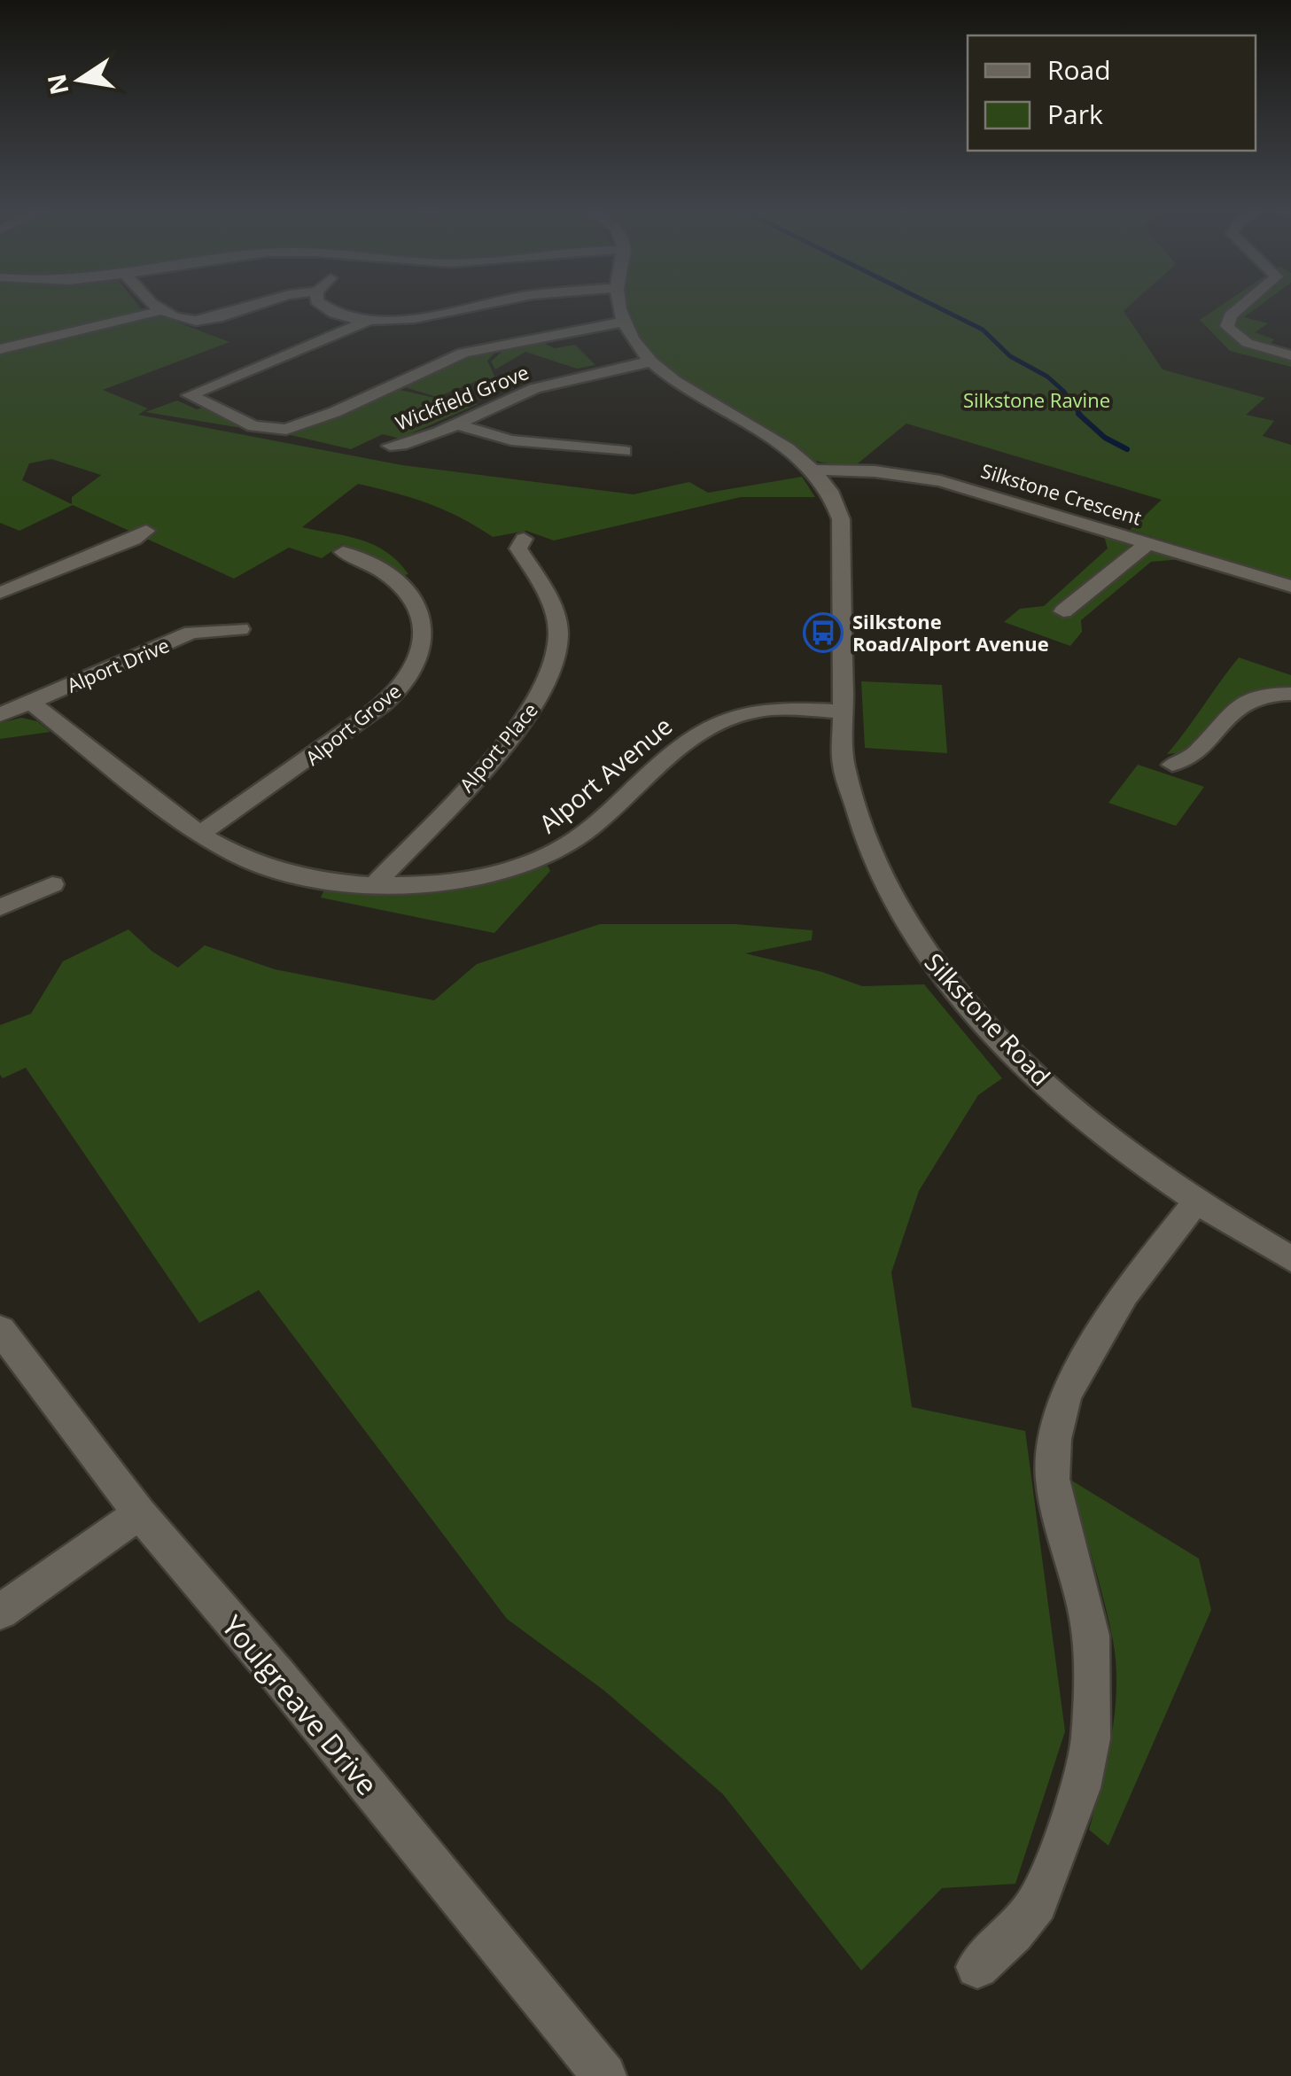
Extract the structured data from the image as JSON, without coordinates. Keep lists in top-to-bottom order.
{
  "streets": {
    "street": [
      "Wickfield Grove",
      "Silkstone Crescent",
      "Alport Drive",
      "Alport Grove",
      "Alport Place",
      "Alport Avenue",
      "Silkstone Road",
      "Youlgreave Drive"
    ]
  },
  "crossings": [
    ["Wickfield Grove", "Silkstone Road"],
    ["Silkstone Crescent", "Silkstone Road"],
    ["Alport Drive", "Alport Avenue"],
    ["Alport Grove", "Alport Avenue"],
    ["Alport Place", "Alport Avenue"],
    ["Alport Avenue", "Silkstone Road"]
  ],
  "parks": ["Silkstone Ravine"],
  "places": {
    "bus stop": ["Silkstone Road/Alport Avenue"]
  },
  "legend": ["Road", "Park"],
  "north": "left"
}
